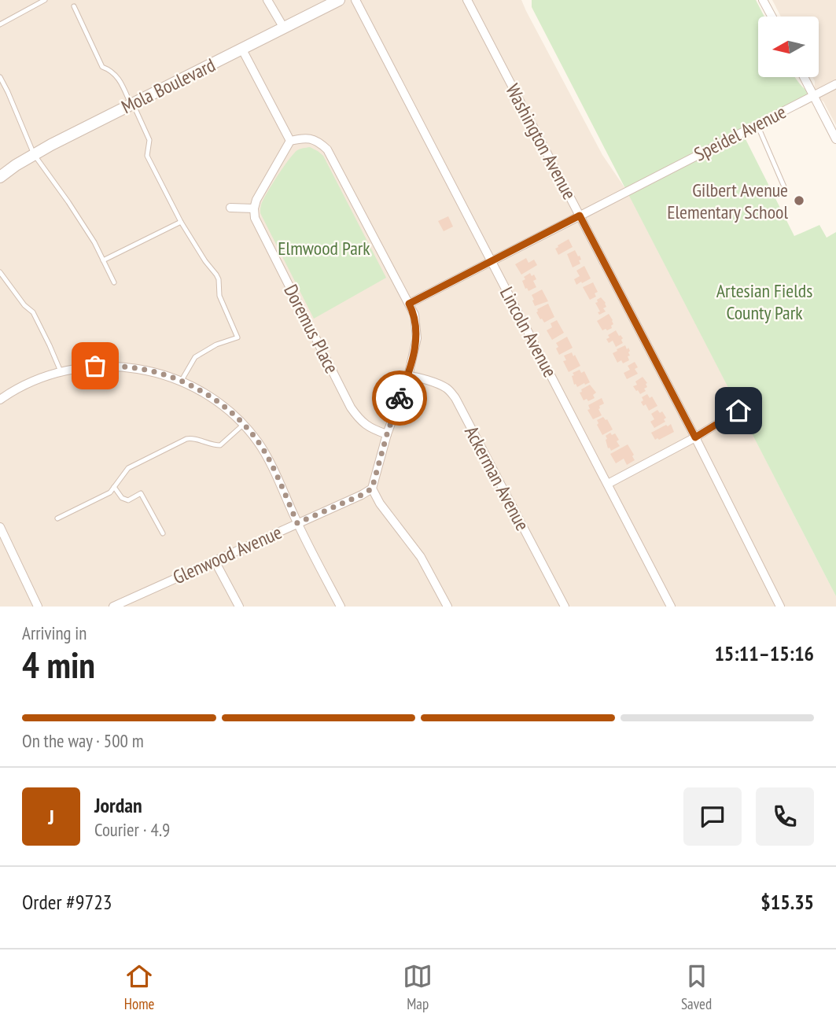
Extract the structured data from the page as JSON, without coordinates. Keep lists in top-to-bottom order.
{
  "streets": {
    "street": [
      "Mola Boulevard",
      "Speidel Avenue",
      "Washington Avenue",
      "Doremus Place",
      "Lincoln Avenue",
      "Ackerman Avenue",
      "Glenwood Avenue"
    ]
  },
  "crossings": [
    ["Speidel Avenue", "Washington Avenue"],
    ["Speidel Avenue", "Lincoln Avenue"]
  ],
  "parks": ["Elmwood Park", "Artesian Fields County Park"],
  "places": ["Gilbert Avenue Elementary School"],
  "north": "left",
  "page": {
    "heading": ["4 min", "Arriving in", "15:11–15:16"],
    "panel": [
      "Jordan",
      "Courier · 4.9",
      "Order #9723",
      "$15.35"
    ],
    "bar": "On the way · 500 m",
    "round": "J",
    "tabs": ["Home", "Map", "Saved"]
  }
}
